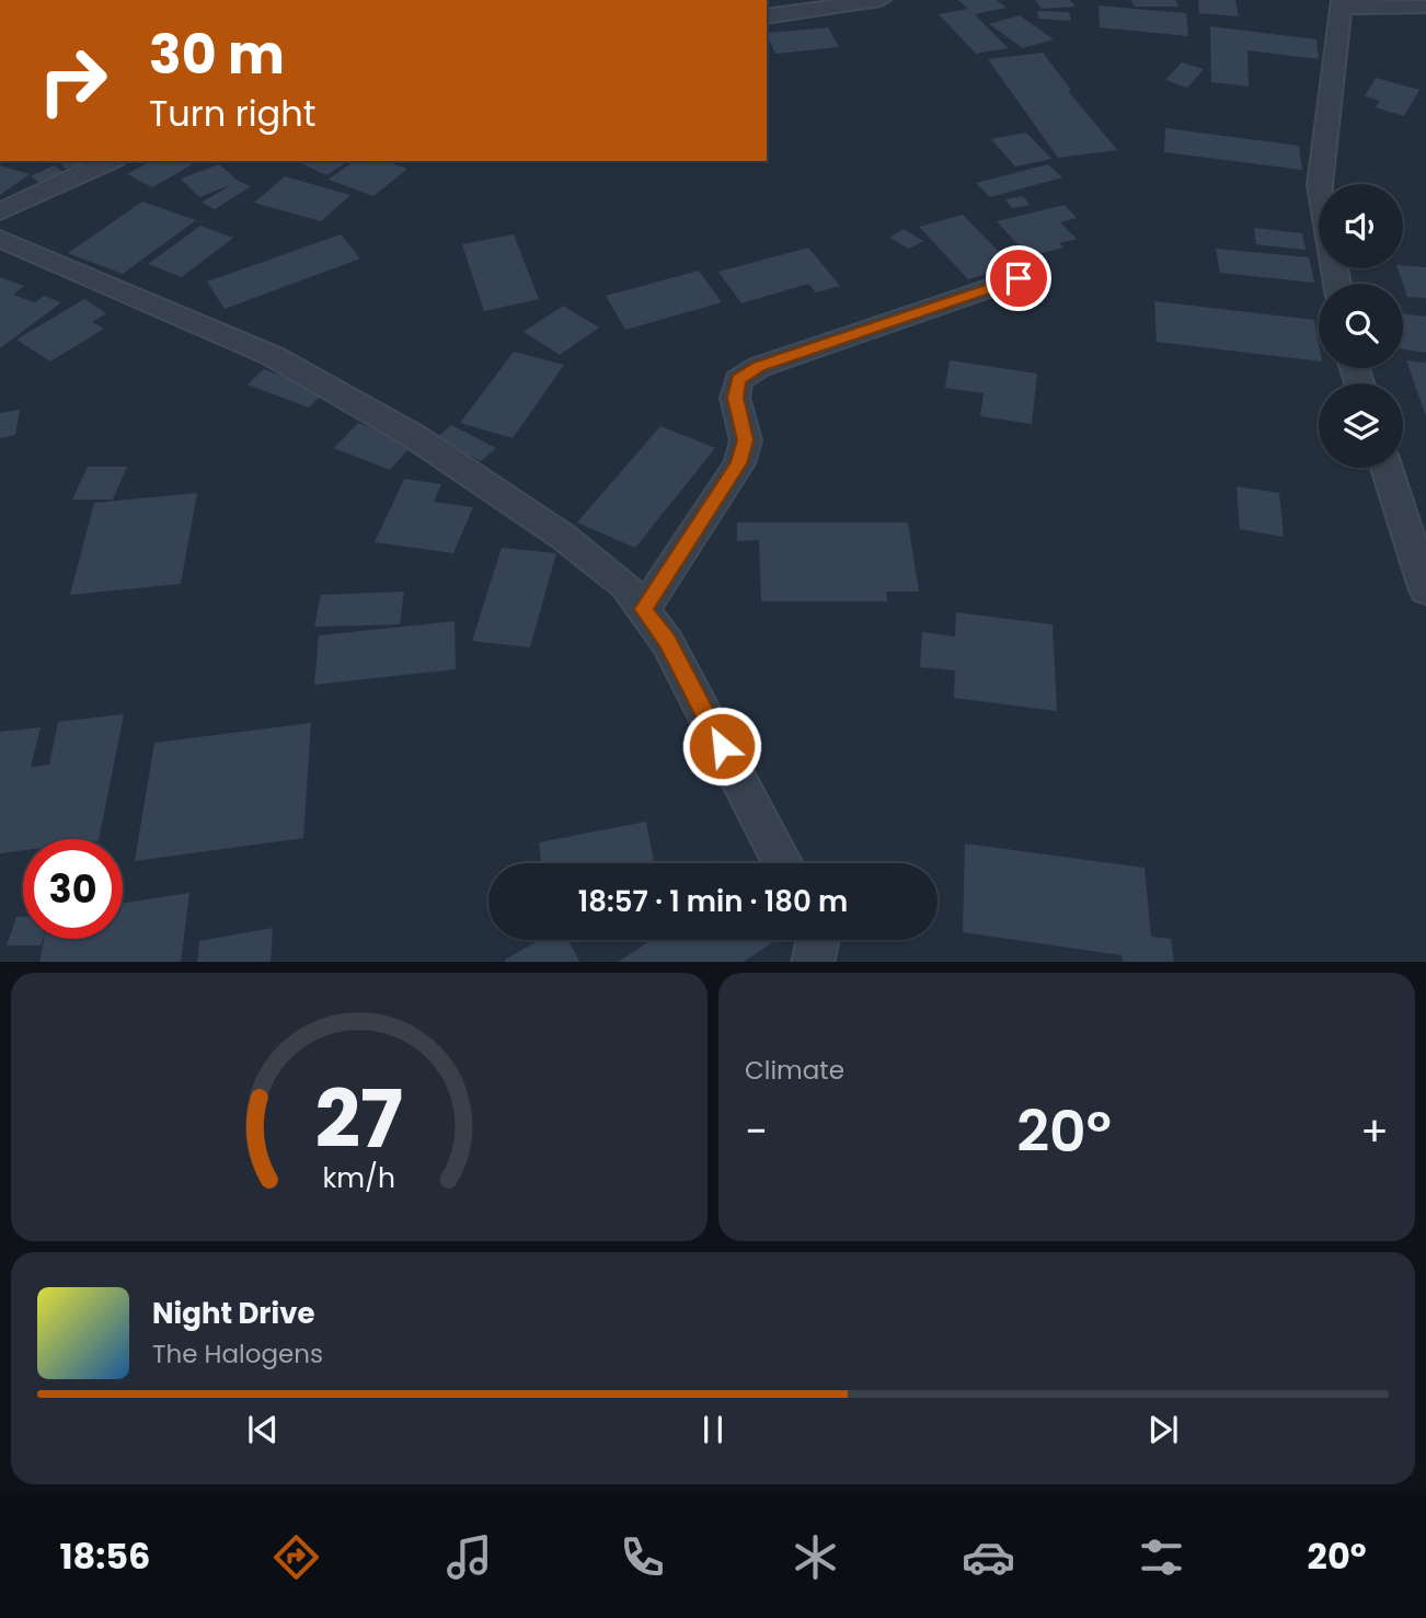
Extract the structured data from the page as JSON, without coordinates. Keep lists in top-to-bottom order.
{
  "page": {
    "turn": ["30 m", "Turn right"],
    "limit": "30",
    "trip": "18:57 · 1 min · 180 m",
    "tile": "Climate",
    "heat": ["−", "20°", "+"],
    "song": ["Night Drive", "The Halogens"],
    "tabs": ["18:56", "20°"],
    "gauge": ["27", "km/h"]
  }
}
